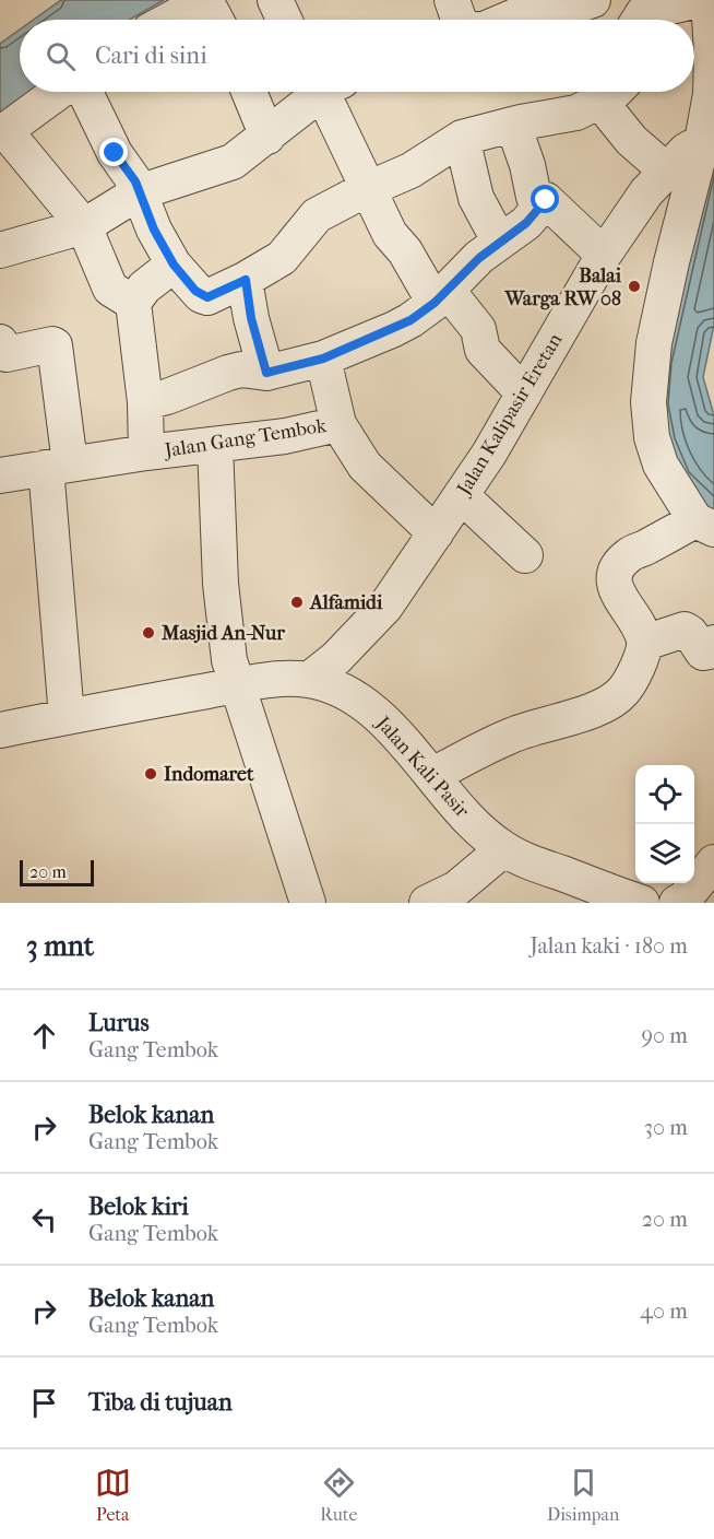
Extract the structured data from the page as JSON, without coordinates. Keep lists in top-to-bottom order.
{
  "streets": {
    "street": ["Jalan Kalipasir Eretan", "Jalan Gang Tembok", "Jalan Kali Pasir"]
  },
  "crossings": [
    ["Jalan Kalipasir Eretan", "Jalan Gang Tembok"],
    ["Jalan Kalipasir Eretan", "Jalan Kali Pasir"]
  ],
  "places": [
    "Balai Warga RW 08",
    "Alfamidi",
    "Masjid An-Nur",
    "Indomaret"
  ],
  "scale_bar": "20 m",
  "page": {
    "search": "Cari di sini",
    "scale": "20 m",
    "heading": ["3 mnt", "Jalan kaki · 180 m"],
    "list": [
      ["Lurus", "Gang Tembok", "90 m"],
      ["Belok kanan", "Gang Tembok", "30 m"],
      ["Belok kiri", "Gang Tembok", "20 m"],
      ["Belok kanan", "Gang Tembok", "40 m"],
      "Tiba di tujuan"
    ],
    "nav": ["Peta", "Rute", "Disimpan"]
  }
}
